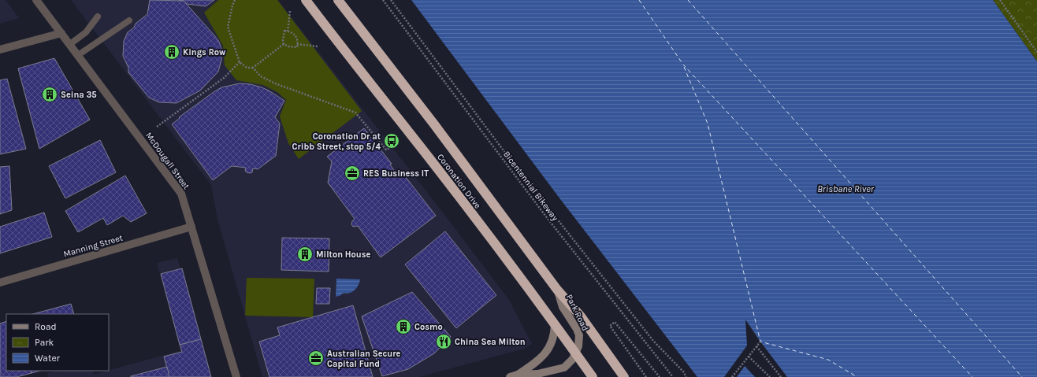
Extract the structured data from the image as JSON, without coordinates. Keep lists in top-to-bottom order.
{
  "streets": {
    "highway": ["Coronation Drive"],
    "street": ["McDougall Street", "Manning Street", "Park Road"],
    "path": ["Bicentennial Bikeway"]
  },
  "crossings": [
    ["McDougall Street", "Manning Street"],
    ["Coronation Drive", "Park Road"]
  ],
  "water": ["Brisbane River"],
  "places": {
    "building": [
      "Kings Row",
      "Seina 35",
      "Milton House",
      "Cosmo"
    ],
    "bus stop": ["Coronation Dr at Cribb Street, stop 5/4"],
    "office": ["RES Business IT", "Australian Secure Capital Fund"],
    "restaurant": ["China Sea Milton"]
  },
  "legend": ["Road", "Park", "Water"]
}
